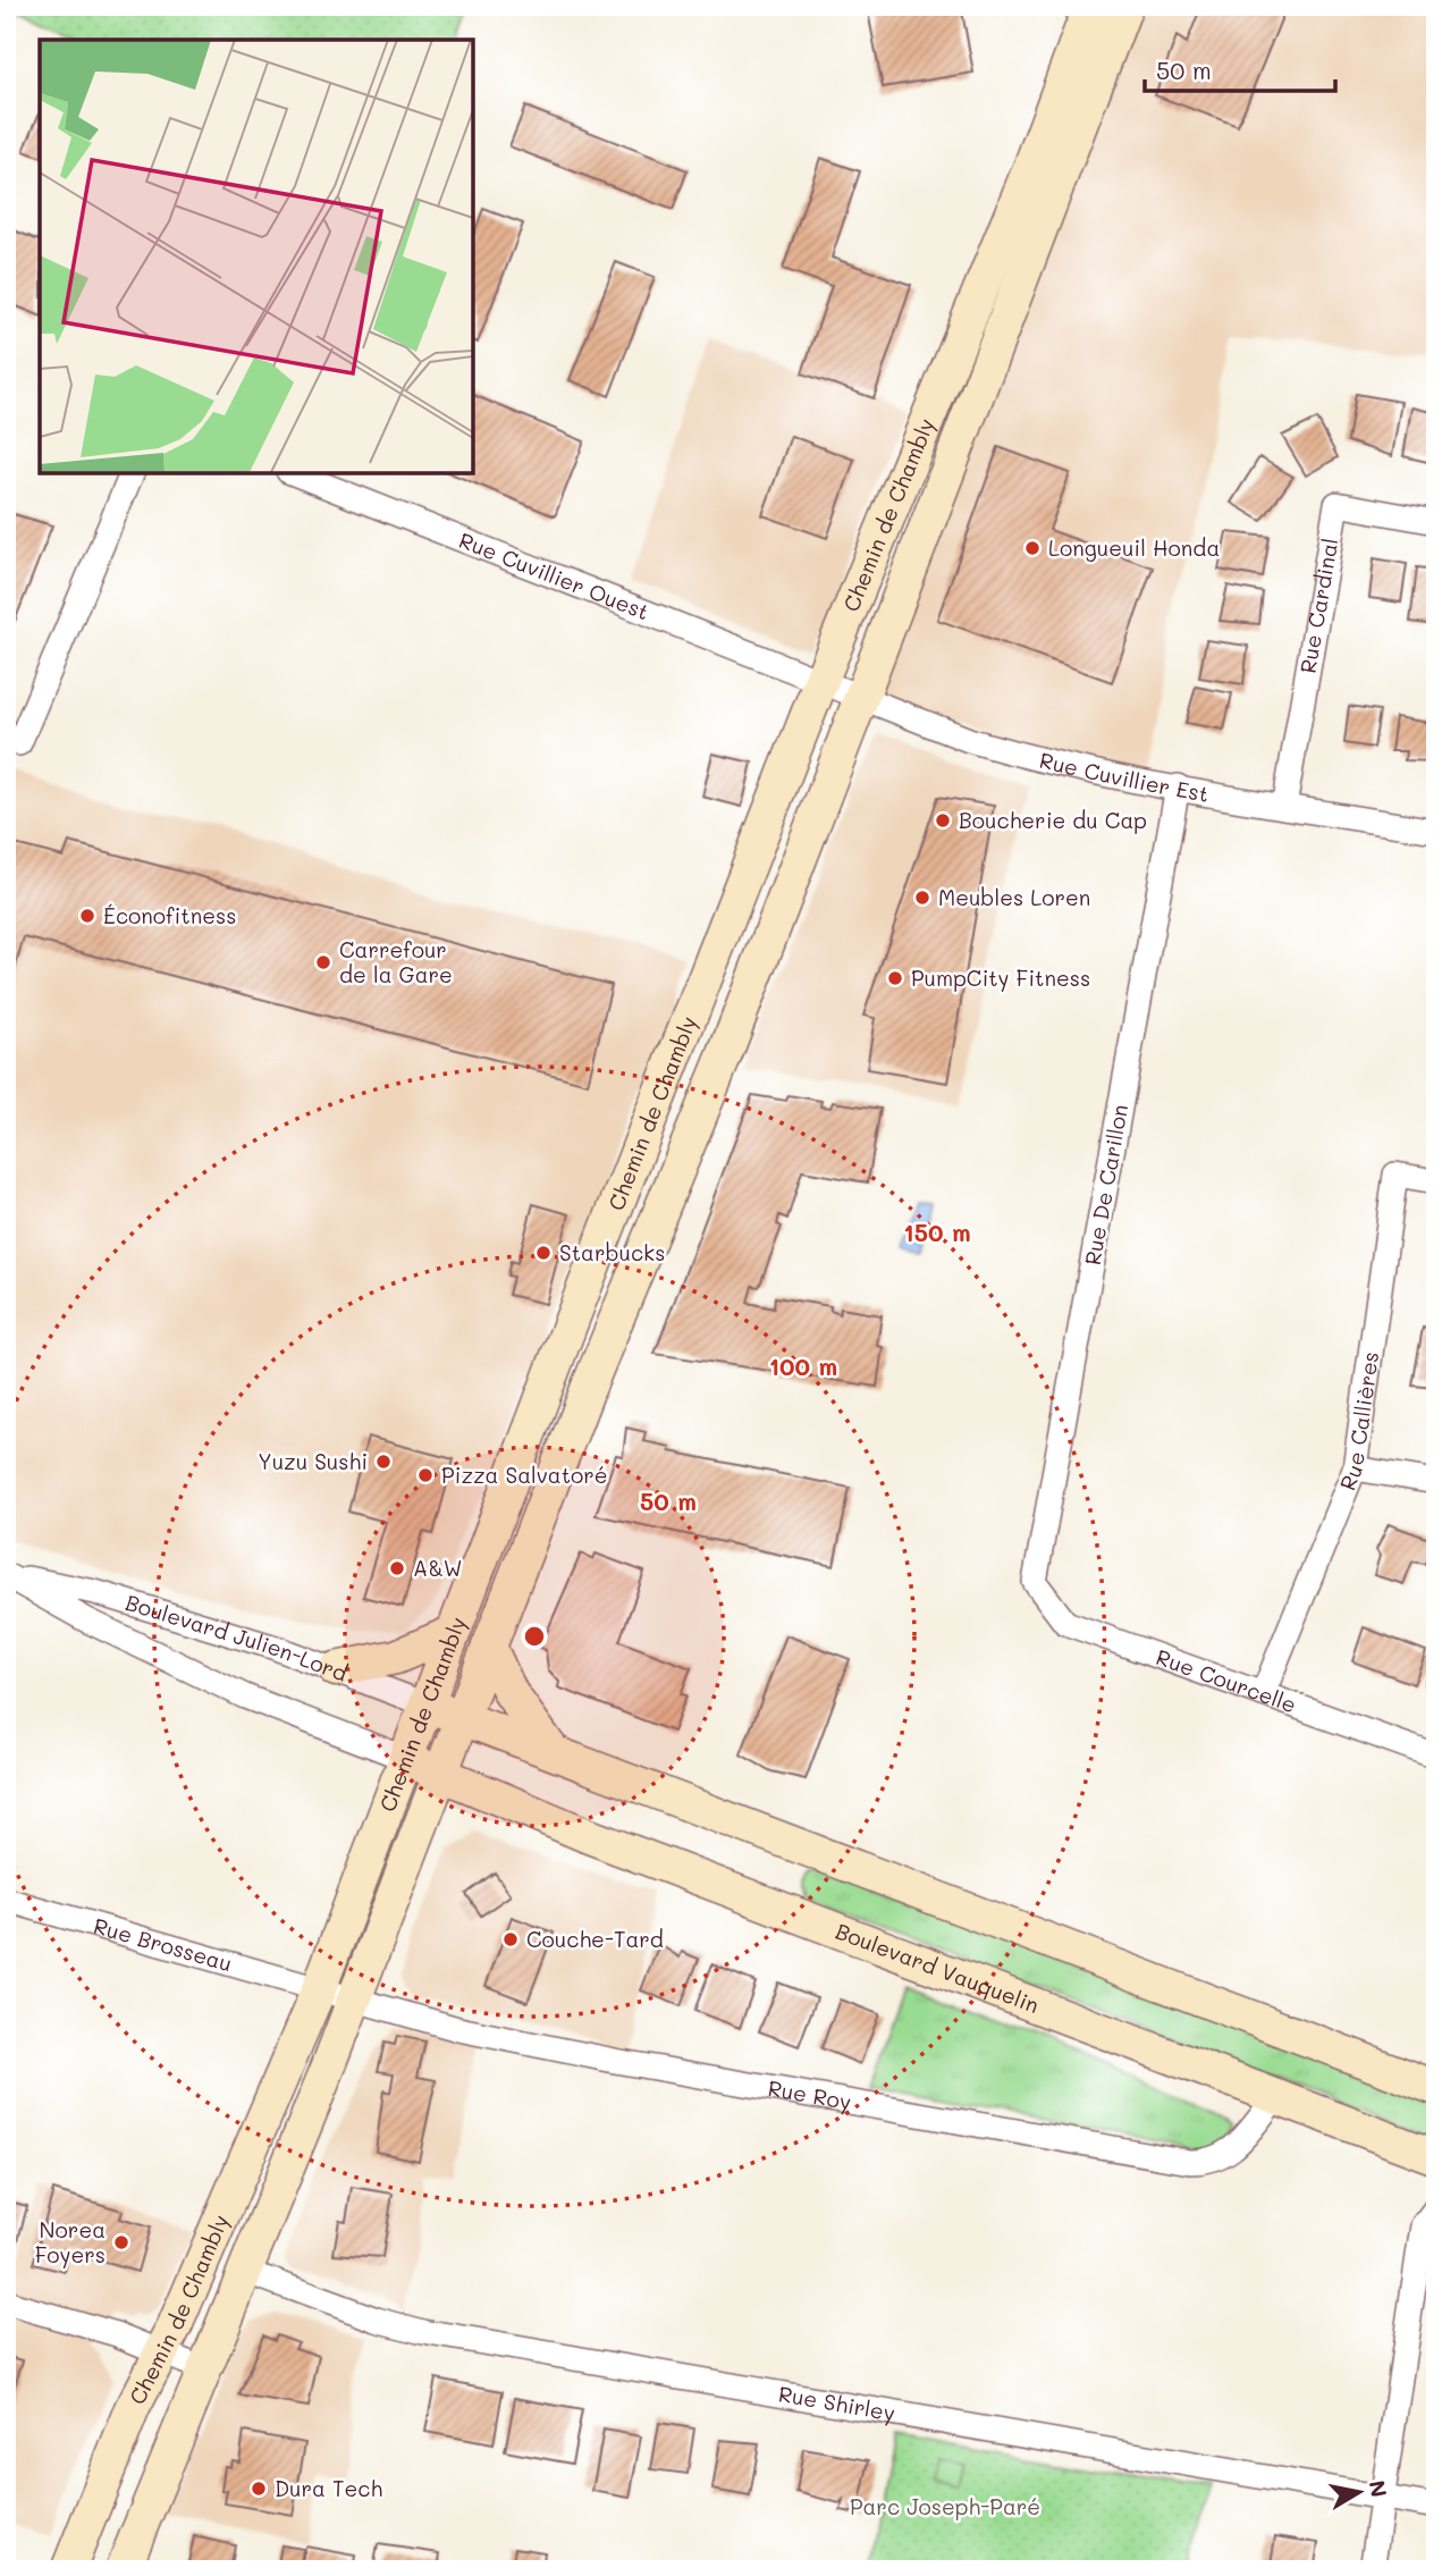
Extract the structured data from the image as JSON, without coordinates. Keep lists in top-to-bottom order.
{
  "streets": {
    "main road": ["Chemin de Chambly", "Boulevard Julien-Lord", "Boulevard Vauquelin"],
    "street": [
      "Rue Cuvillier Ouest",
      "Rue Cardinal",
      "Rue Cuvillier Est",
      "Rue De Carillon",
      "Rue Callières",
      "Rue Courcelle",
      "Rue Brosseau",
      "Rue Roy",
      "Rue Shirley"
    ]
  },
  "crossings": [
    ["Chemin de Chambly", "Rue Cuvillier Ouest"],
    ["Chemin de Chambly", "Rue Cuvillier Est"],
    ["Chemin de Chambly", "Boulevard Julien-Lord"],
    ["Chemin de Chambly", "Rue Brosseau"],
    ["Chemin de Chambly", "Boulevard Vauquelin"],
    ["Chemin de Chambly", "Rue Roy"],
    ["Chemin de Chambly", "Rue Shirley"],
    ["Rue Cuvillier Ouest", "Rue Cuvillier Est"],
    ["Rue Cardinal", "Rue Cuvillier Est"],
    ["Rue Cuvillier Est", "Rue De Carillon"],
    ["Rue De Carillon", "Rue Courcelle"],
    ["Rue Callières", "Rue Courcelle"],
    ["Boulevard Julien-Lord", "Boulevard Vauquelin"],
    ["Rue Brosseau", "Rue Roy"],
    ["Boulevard Vauquelin", "Rue Roy"]
  ],
  "parks": ["Parc Joseph-Paré"],
  "places": [
    "Longueuil Honda",
    "Boucherie du Cap",
    "Meubles Loren",
    "Éconofitness",
    "Carrefour de la Gare",
    "PumpCity Fitness",
    "Starbucks",
    "Yuzu Sushi",
    "Pizza Salvatoré",
    "A&W",
    "Couche-Tard",
    "Norea Foyers",
    "Dura Tech"
  ],
  "scale_bar": "50 m",
  "north": "right",
  "rings": ["150 m", "100 m", "50 m"]
}
